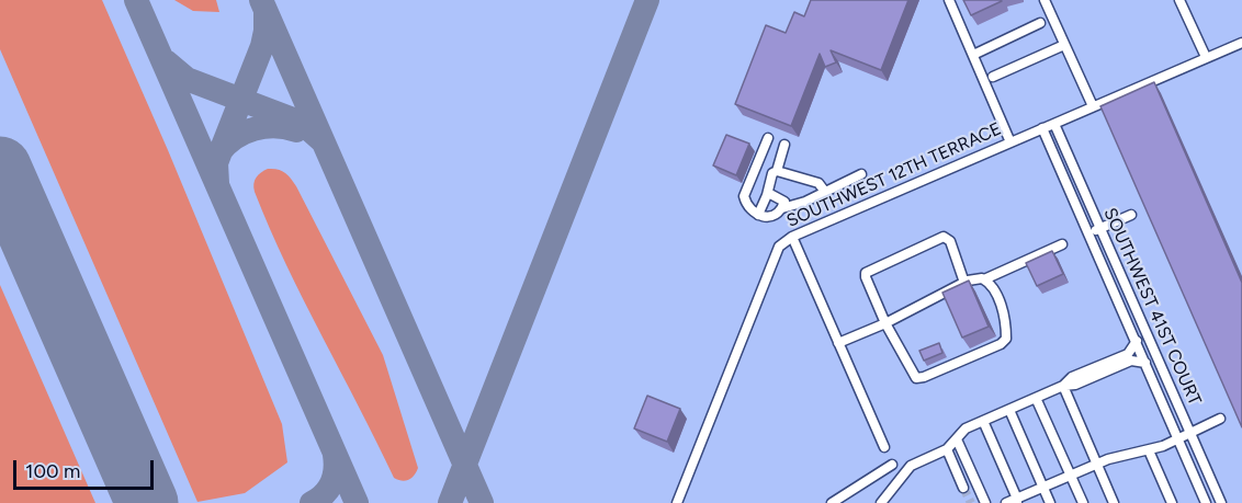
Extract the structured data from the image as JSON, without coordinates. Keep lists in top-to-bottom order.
{
  "streets": {
    "street": ["SOUTHWEST 12TH TERRACE", "SOUTHWEST 41ST COURT"]
  },
  "crossings": [
    ["SOUTHWEST 12TH TERRACE", "SOUTHWEST 41ST COURT"]
  ],
  "scale_bar": "100 m"
}
